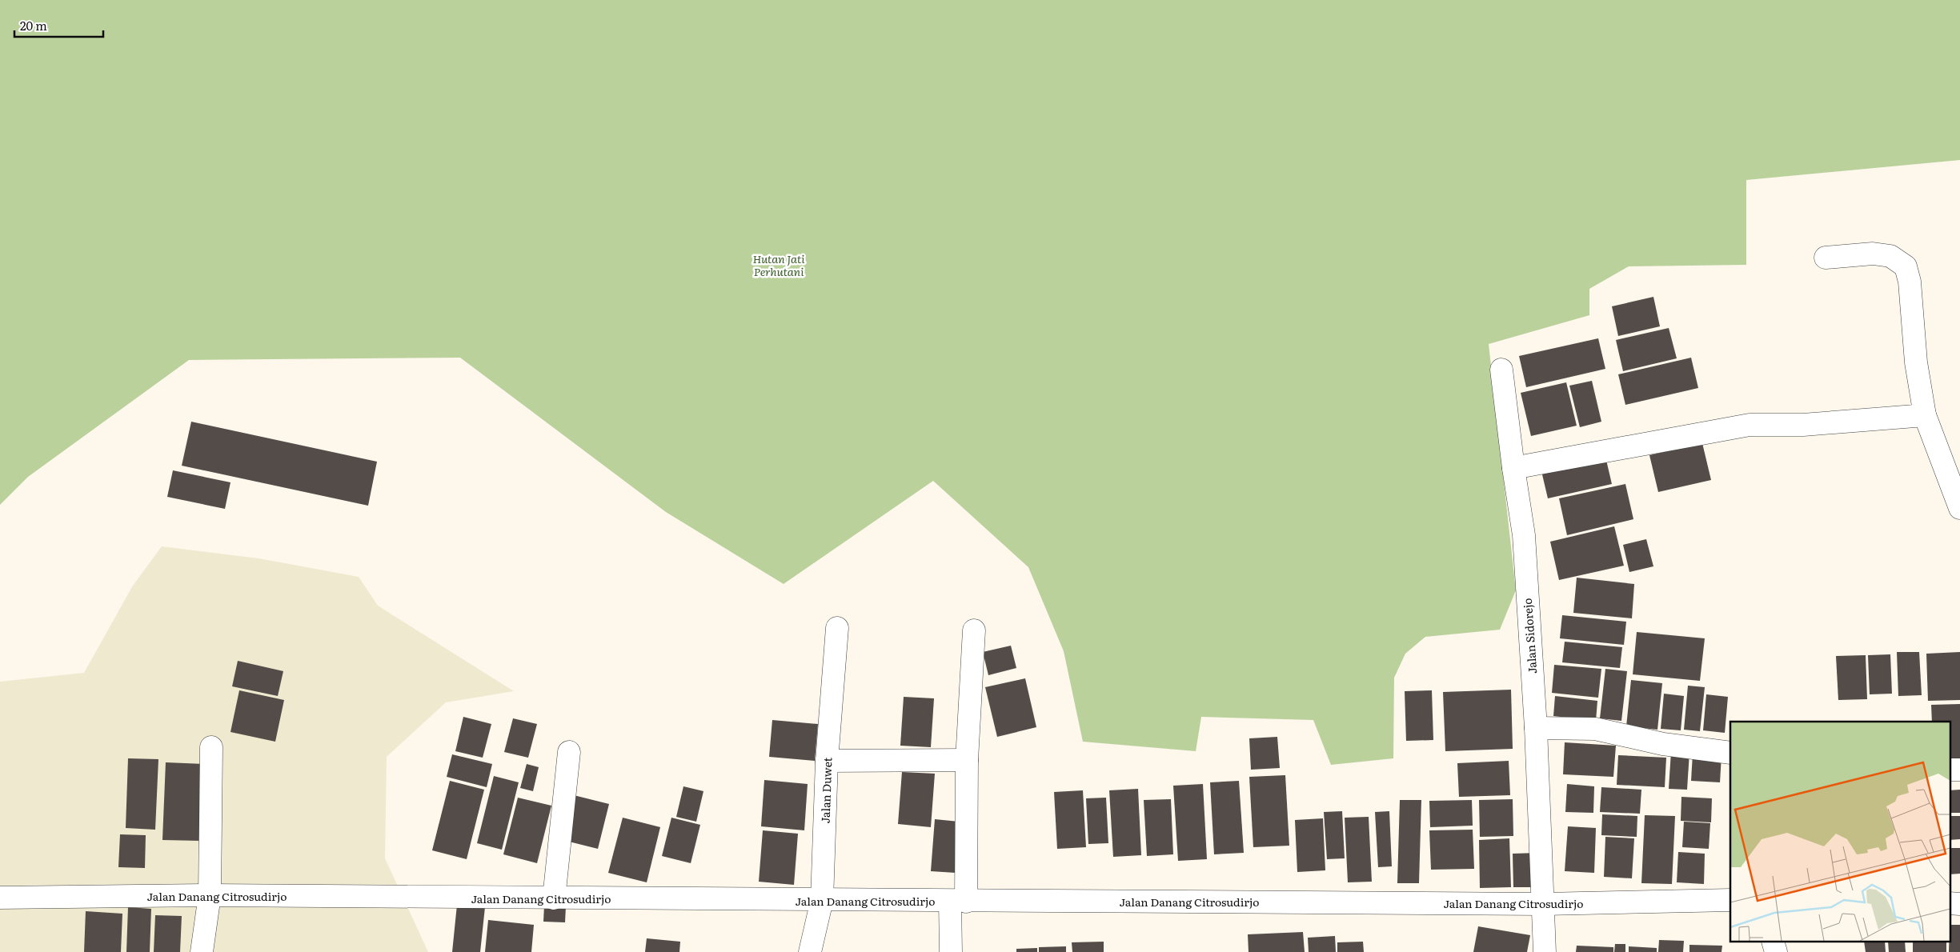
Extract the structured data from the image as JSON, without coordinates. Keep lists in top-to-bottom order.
{
  "streets": {
    "street": ["Jalan Sidorejo", "Jalan Duwet", "Jalan Danang Citrosudirjo"]
  },
  "crossings": [
    ["Jalan Sidorejo", "Jalan Danang Citrosudirjo"],
    ["Jalan Duwet", "Jalan Danang Citrosudirjo"]
  ],
  "parks": ["Hutan Jati Perhutani"],
  "scale_bar": "20 m"
}
